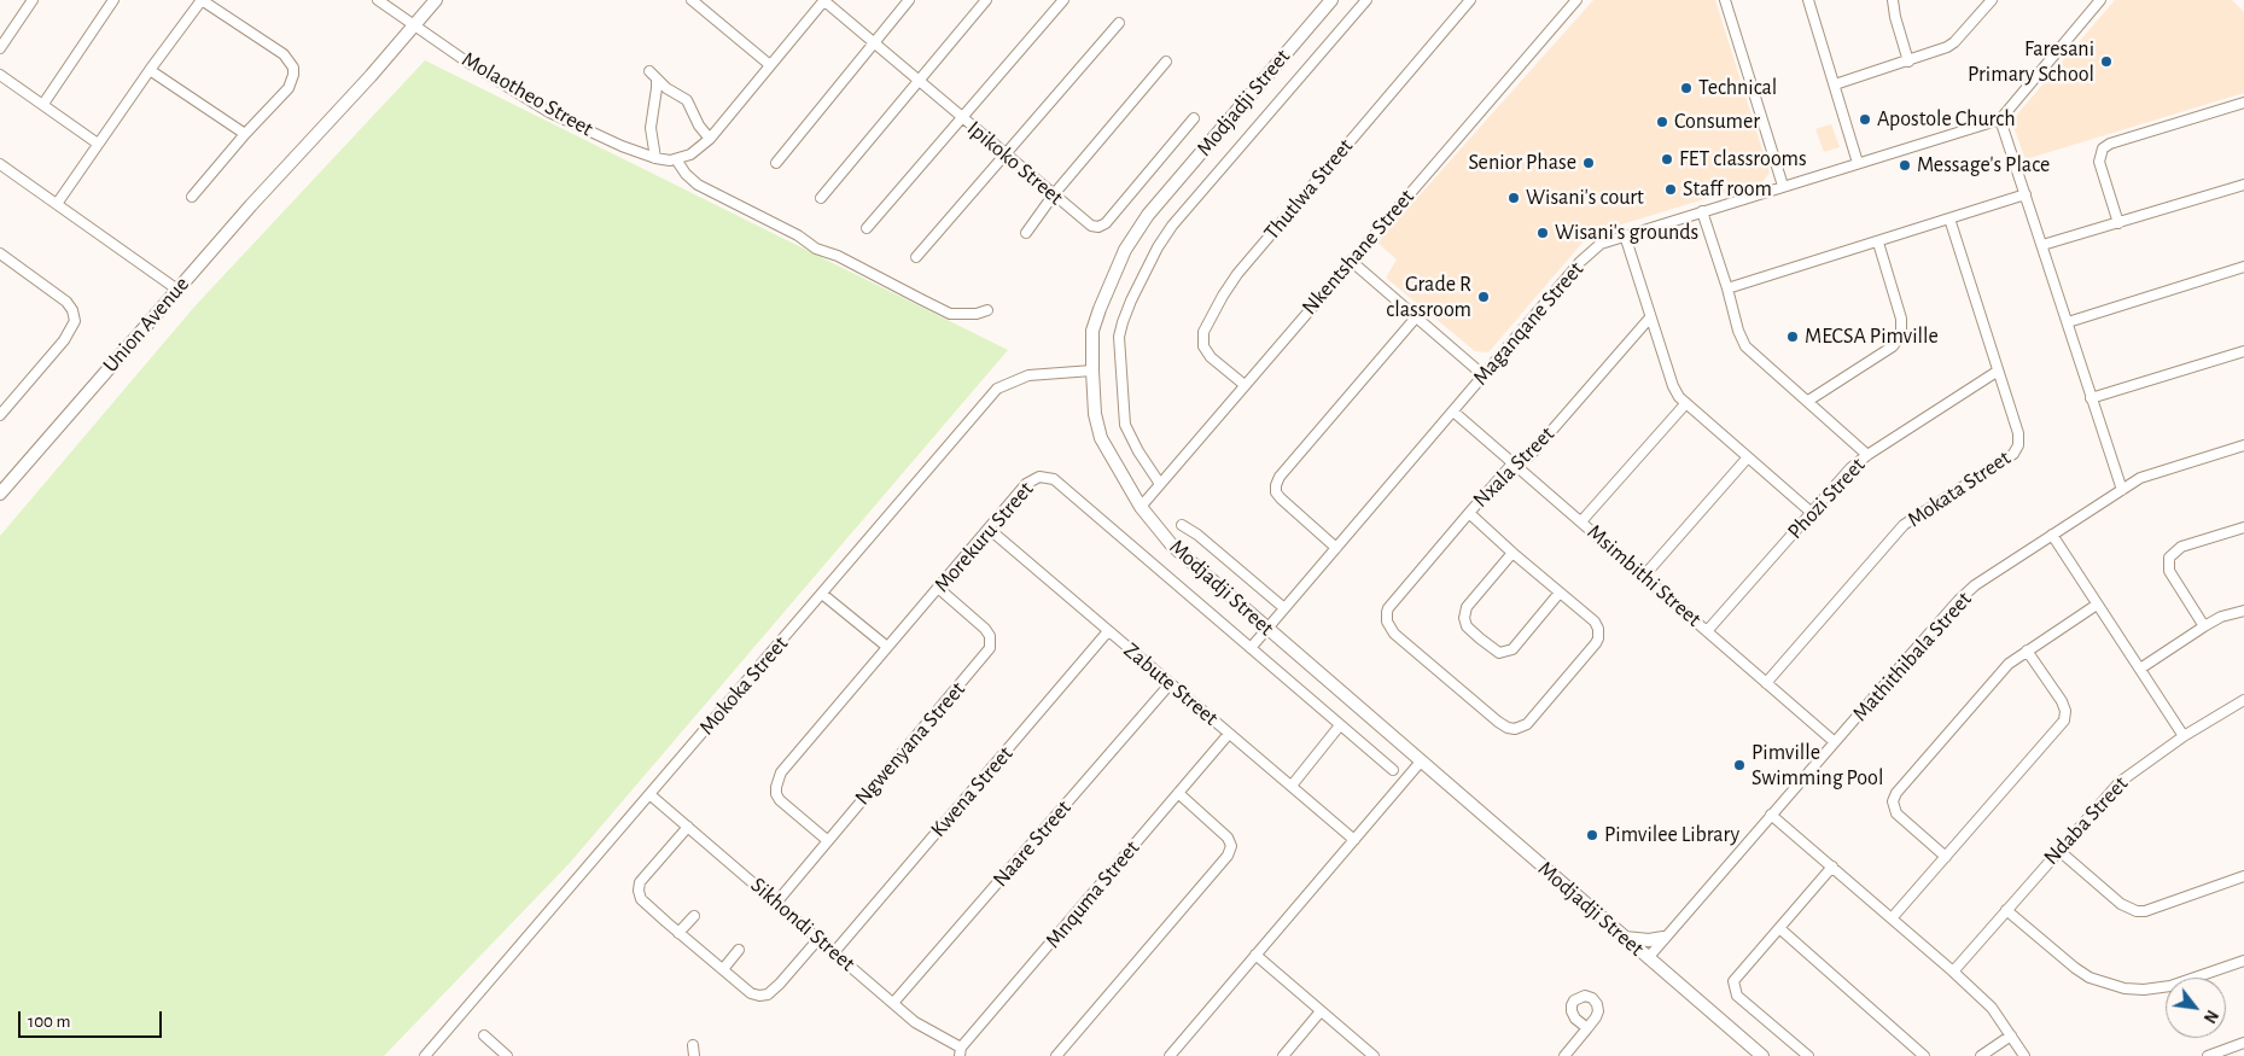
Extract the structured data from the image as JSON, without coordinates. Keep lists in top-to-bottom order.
{
  "streets": {
    "street": [
      "Molaotheo Street",
      "Modjadji Street",
      "Ipikoko Street",
      "Thutlwa Street",
      "Nkentshane Street",
      "Maganqane Street",
      "Union Avenue",
      "Nxala Street",
      "Mokata Street",
      "Phozi Street",
      "Morekuru Street",
      "Msimbithi Street",
      "Mathithibala Street",
      "Zabute Street",
      "Mokoka Street",
      "Ngwenyana Street",
      "Kwena Street",
      "Ndaba Street",
      "Naare Street",
      "Mnquma Street",
      "Sikhondi Street"
    ]
  },
  "crossings": [
    ["Molaotheo Street", "Union Avenue"],
    ["Modjadji Street", "Nkentshane Street"],
    ["Modjadji Street", "Maganqane Street"],
    ["Modjadji Street", "Mathithibala Street"],
    ["Modjadji Street", "Mokoka Street"],
    ["Thutlwa Street", "Nkentshane Street"],
    ["Maganqane Street", "Morekuru Street"],
    ["Maganqane Street", "Msimbithi Street"],
    ["Nxala Street", "Msimbithi Street"],
    ["Mokata Street", "Phozi Street"],
    ["Mokata Street", "Msimbithi Street"],
    ["Phozi Street", "Msimbithi Street"],
    ["Morekuru Street", "Zabute Street"],
    ["Morekuru Street", "Ngwenyana Street"],
    ["Msimbithi Street", "Mathithibala Street"],
    ["Zabute Street", "Kwena Street"],
    ["Zabute Street", "Naare Street"],
    ["Zabute Street", "Mnquma Street"],
    ["Mokoka Street", "Sikhondi Street"],
    ["Ngwenyana Street", "Sikhondi Street"],
    ["Kwena Street", "Sikhondi Street"],
    ["Naare Street", "Sikhondi Street"],
    ["Mnquma Street", "Sikhondi Street"]
  ],
  "places": [
    "Faresani Primary School",
    "Technical",
    "Apostole Church",
    "Consumer",
    "FET classrooms",
    "Senior Phase",
    "Message's Place",
    "Staff room",
    "Wisani's court",
    "Wisani's grounds",
    "Grade R classroom",
    "MECSA Pimville",
    "Pimville Swimming Pool",
    "Pimvilee Library"
  ],
  "scale_bar": "100 m",
  "north": "bottom right"
}
